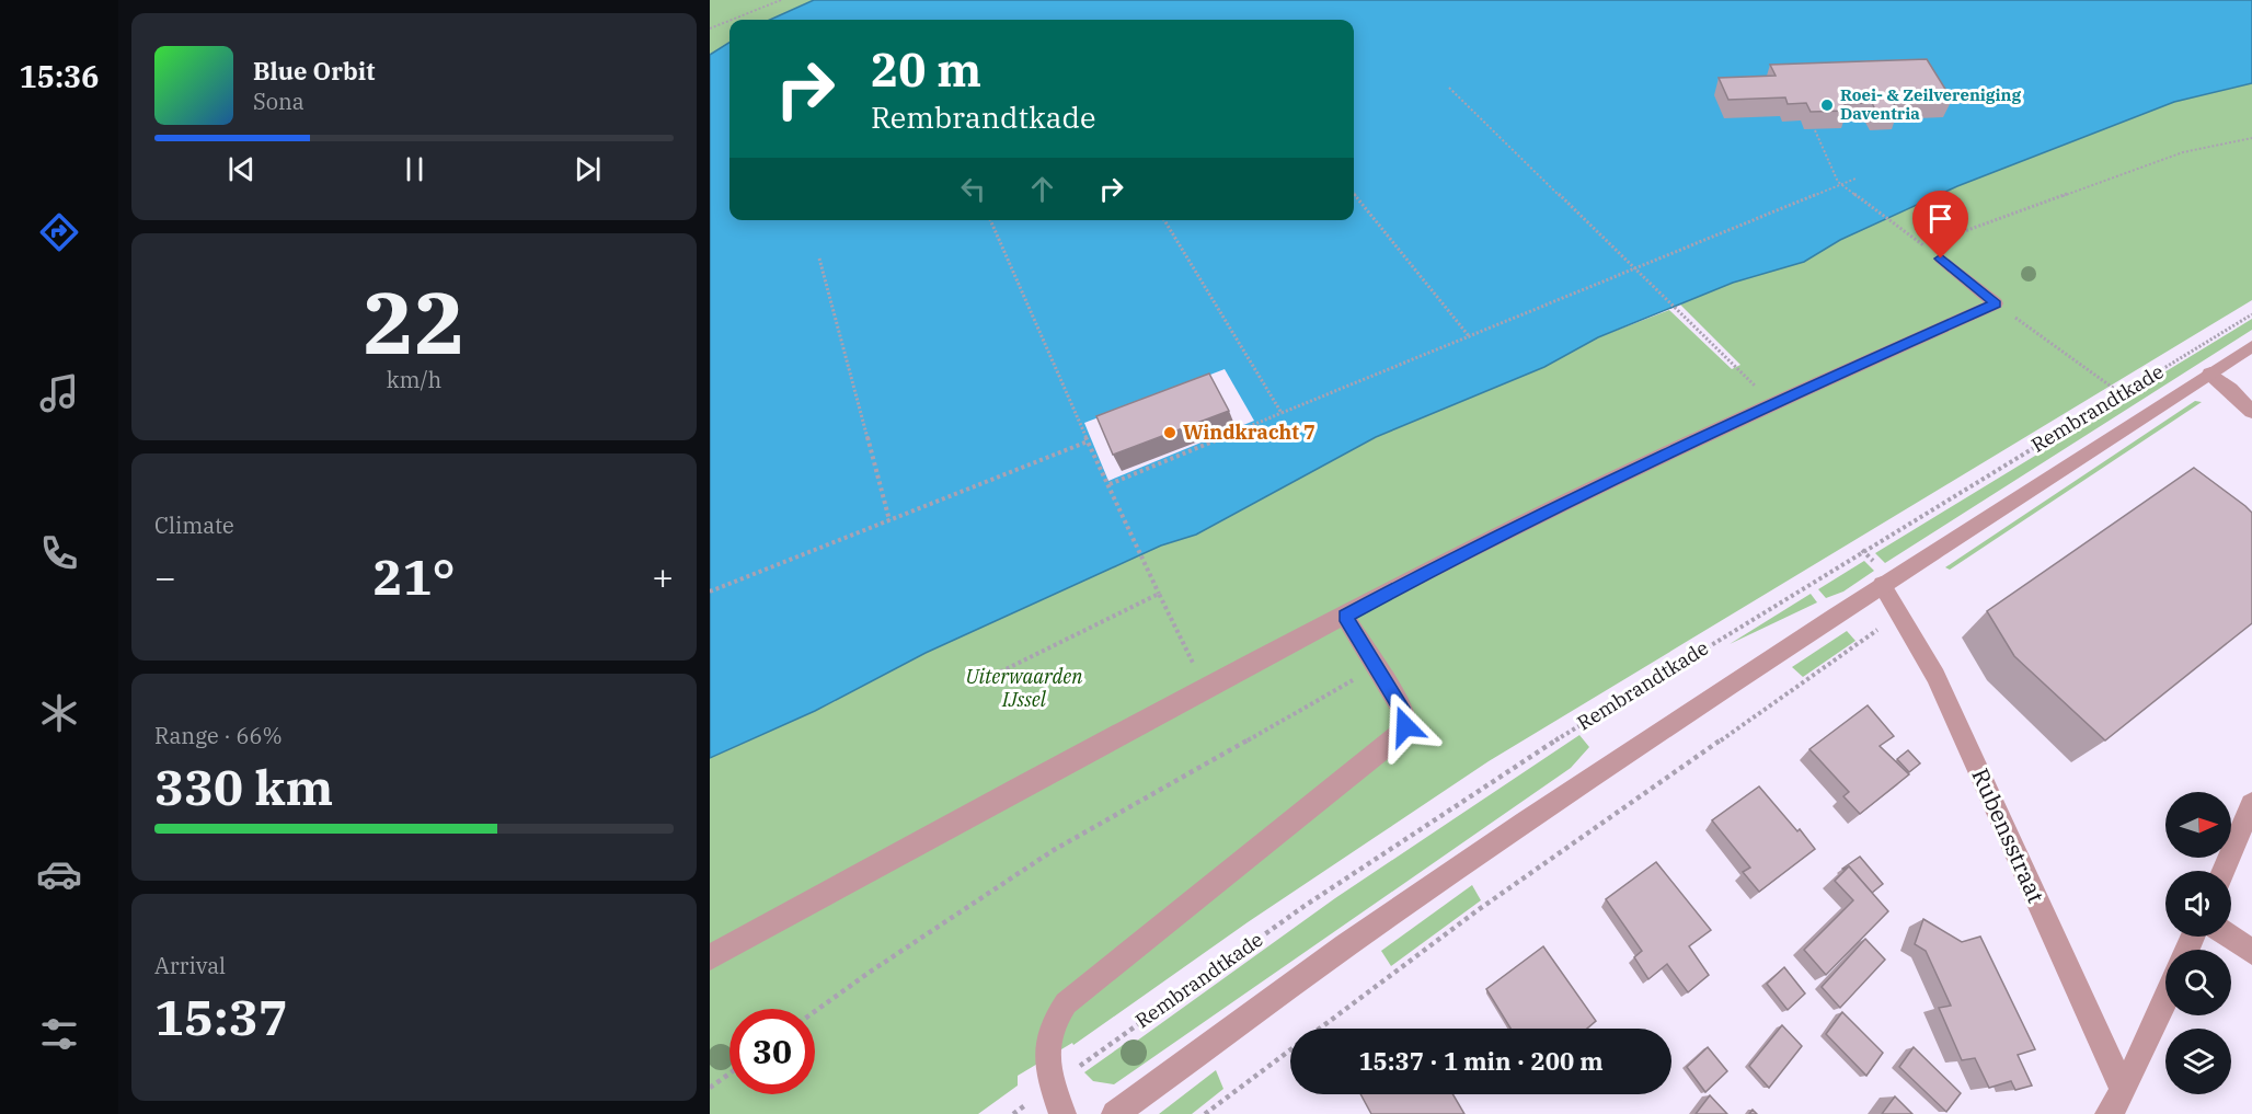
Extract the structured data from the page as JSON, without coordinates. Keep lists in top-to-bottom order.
{
  "streets": {
    "street": ["Rembrandtkade", "Rubensstraat"]
  },
  "crossings": [
    ["Rembrandtkade", "Rubensstraat"]
  ],
  "parks": ["Uiterwaarden IJssel"],
  "places": ["Roei- & Zeilvereniging Daventria", "Windkracht 7"],
  "north": "right",
  "page": {
    "tabs": "15:36",
    "turn": ["20 m", "Rembrandtkade"],
    "song": ["Blue Orbit", "Sona"],
    "tile": [
      ["22", "km/h"],
      "Climate",
      ["Range · 66%", "330 km"],
      ["Arrival", "15:37"]
    ],
    "heat": ["−", "21°", "+"],
    "limit": "30",
    "trip": "15:37 · 1 min · 200 m"
  }
}
